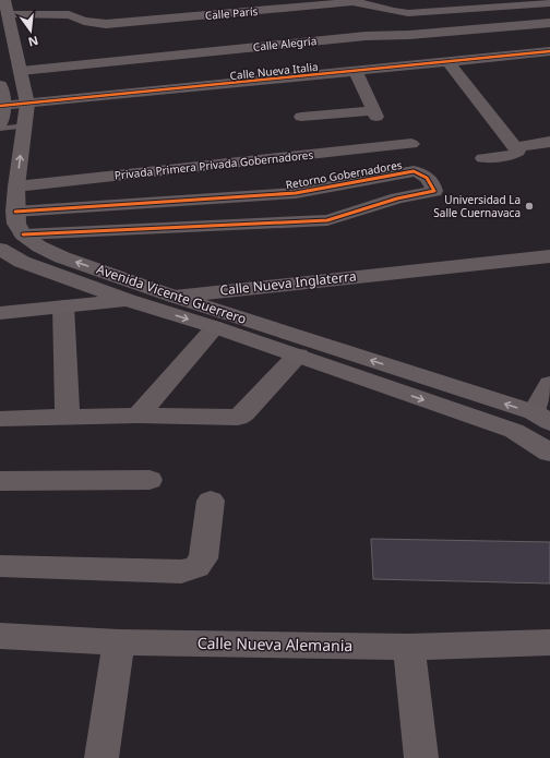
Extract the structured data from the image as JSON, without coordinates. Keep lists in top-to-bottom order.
{
  "streets": {
    "main road": ["Calle Nueva Inglaterra", "Avenida Vicente Guerrero"],
    "street": [
      "Calle París",
      "Calle Alegría",
      "Calle Nueva Italia",
      "Privada Primera Privada Gobernadores",
      "Retorno Gobernadores",
      "Calle Nueva Alemania"
    ]
  },
  "crossings": [
    ["Retorno Gobernadores", "Avenida Vicente Guerrero"],
    ["Calle Nueva Inglaterra", "Avenida Vicente Guerrero"]
  ],
  "places": ["Universidad La Salle Cuernavaca"],
  "north": "bottom"
}
